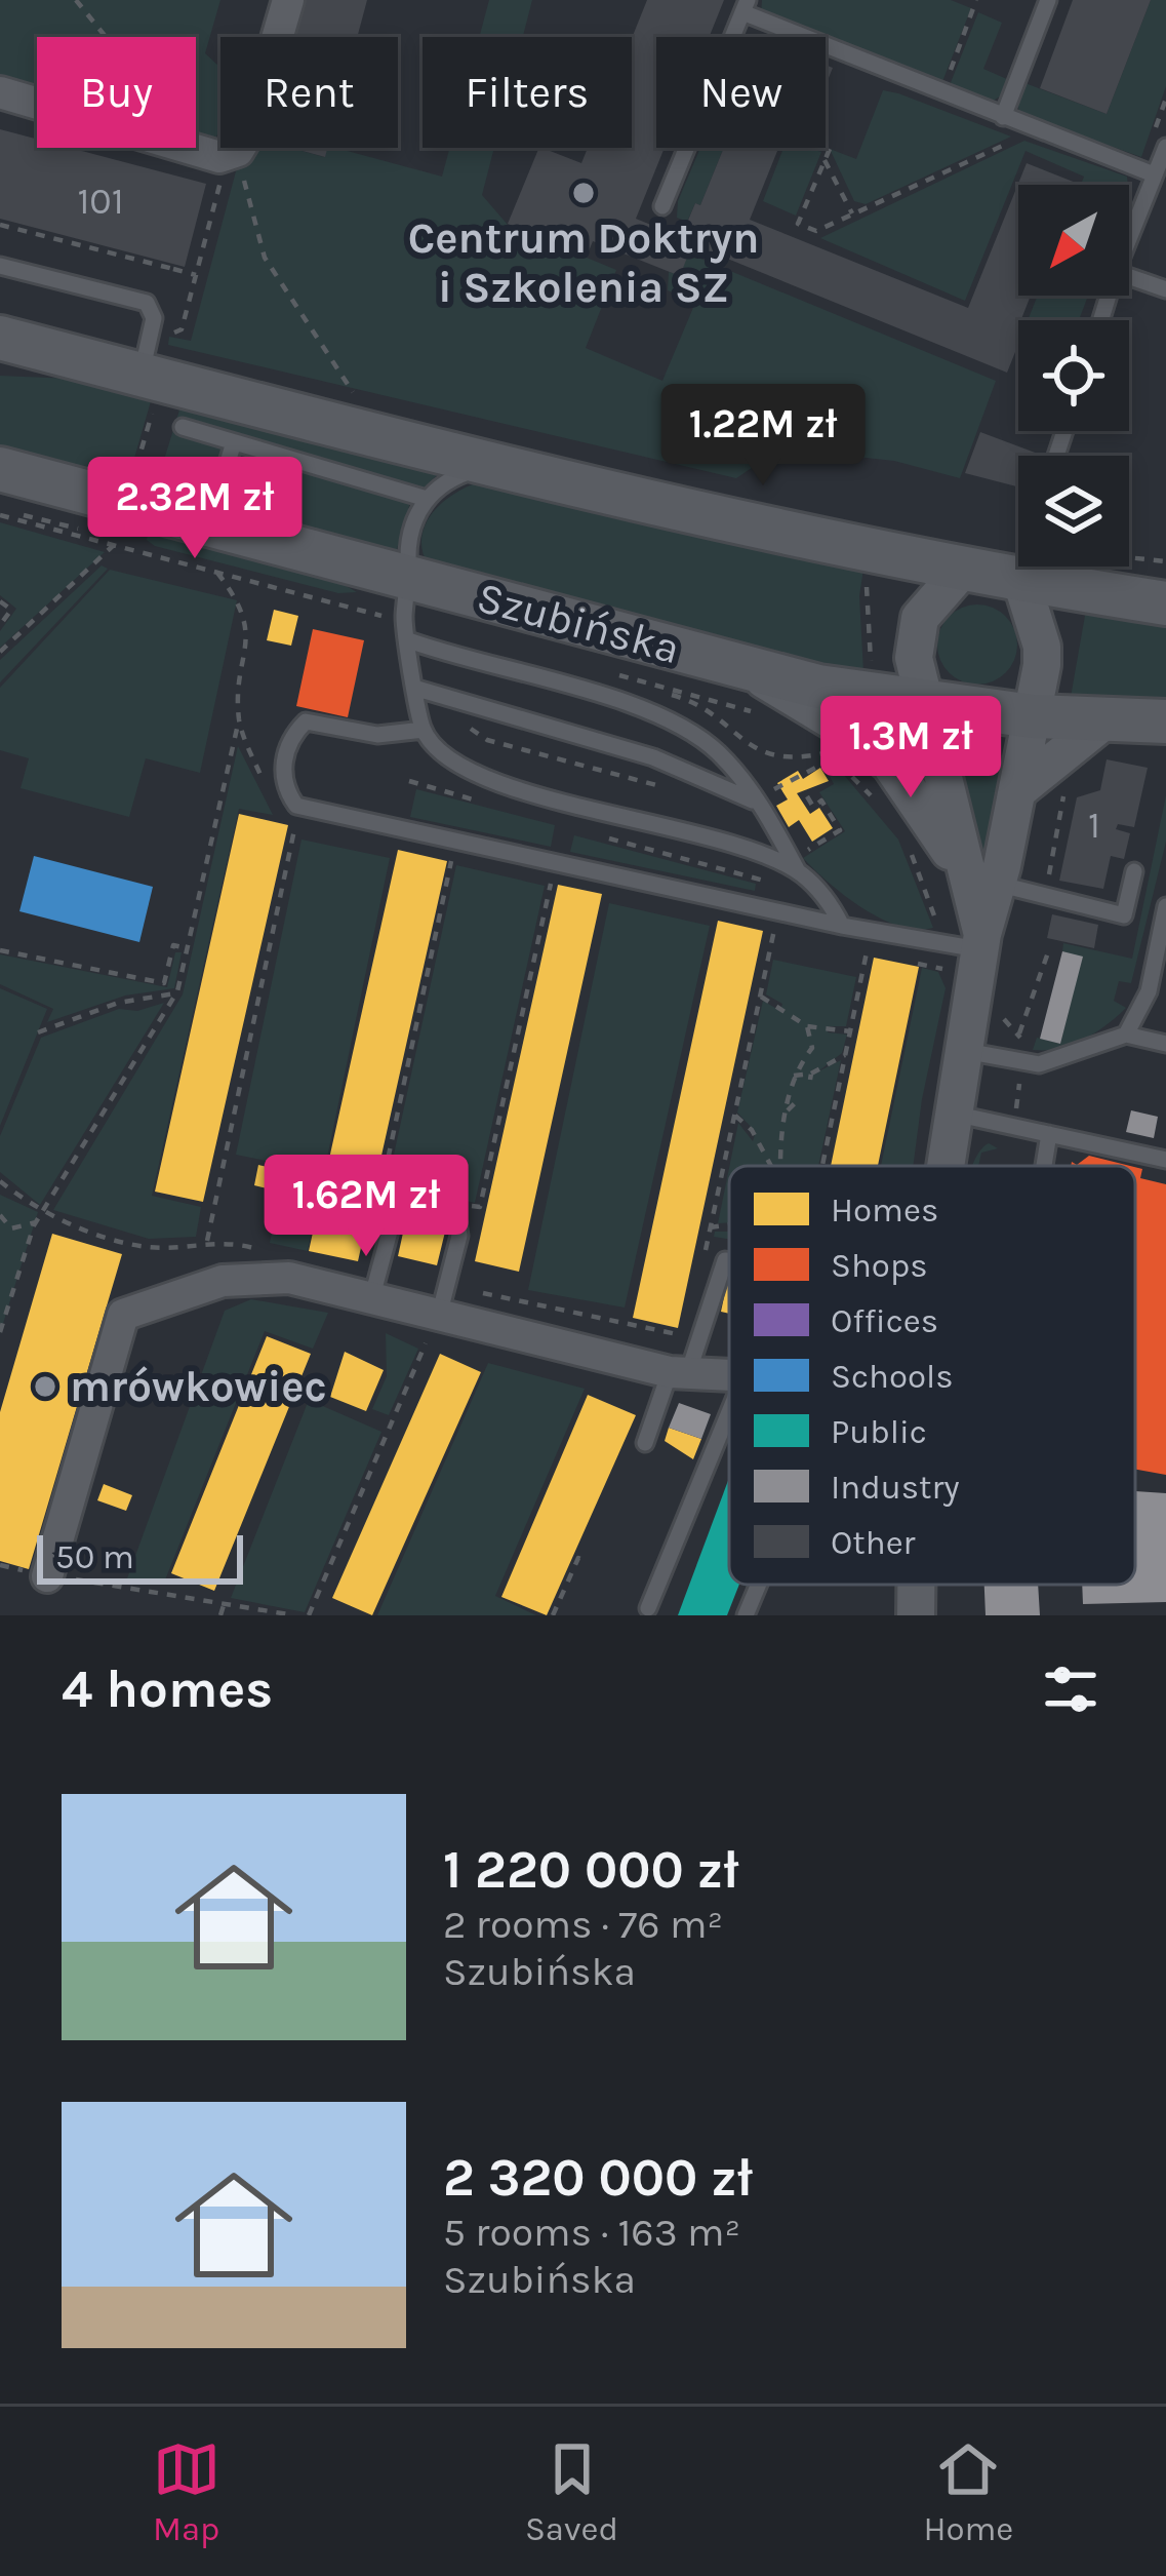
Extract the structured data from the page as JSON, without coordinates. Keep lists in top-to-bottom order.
{
  "streets": {
    "main road": ["Szubińska"]
  },
  "places": ["Centrum Doktryn i Szkolenia SZ", "mrówkowiec"],
  "house_numbers": ["101", "1"],
  "legend": [
    "Homes",
    "Shops",
    "Offices",
    "Schools",
    "Public",
    "Industry",
    "Other"
  ],
  "scale_bar": "50 m",
  "north": "bottom left",
  "page": {
    "chip": [
      "Buy",
      "Rent",
      "Filters",
      "New"
    ],
    "price": [
      "1.22M zł",
      "2.32M zł",
      "1.3M zł",
      "1.62M zł"
    ],
    "scale": "50 m",
    "heading": "4 homes",
    "list": [
      {
        "name": "1 220 000 zł",
        "note": "2 rooms · 76 m² · Szubińska"
      },
      {
        "name": "2 320 000 zł",
        "note": "5 rooms · 163 m² · Szubińska"
      }
    ],
    "tabs": ["Map", "Saved", "Home"]
  }
}
